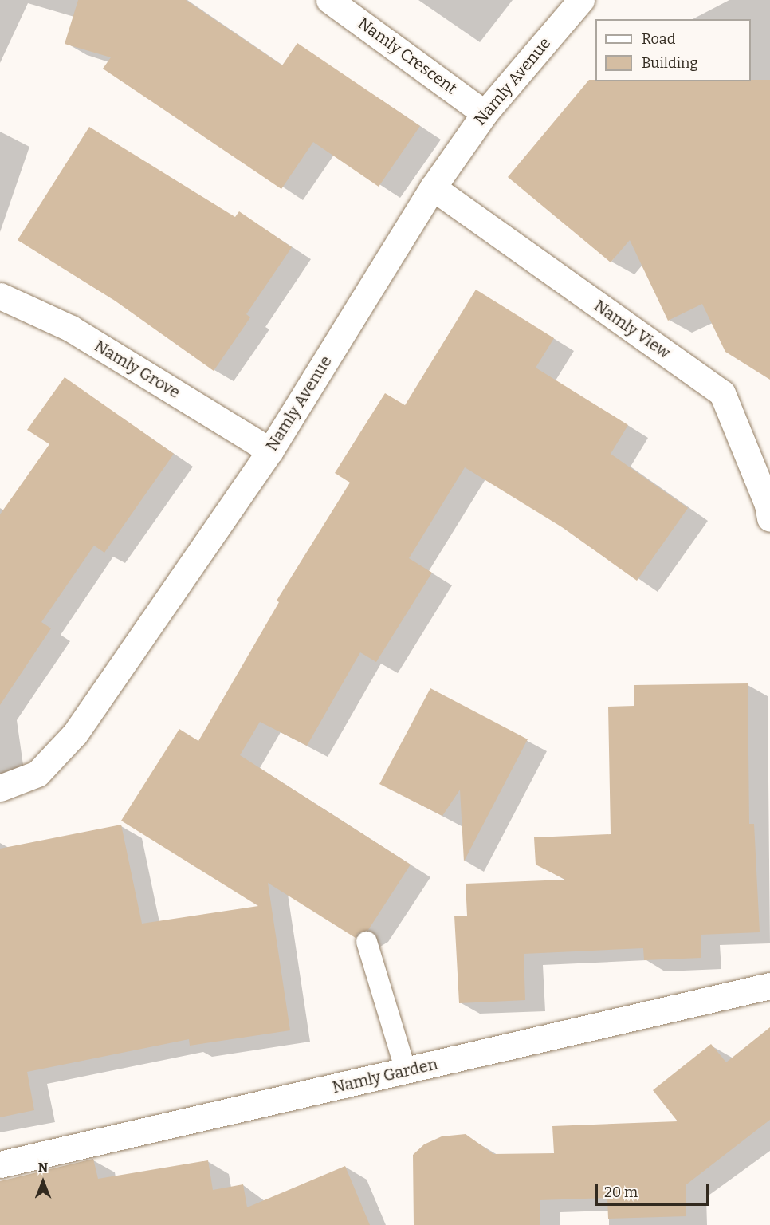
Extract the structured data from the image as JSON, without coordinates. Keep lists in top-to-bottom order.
{
  "streets": {
    "street": [
      "Namly Crescent",
      "Namly Avenue",
      "Namly View",
      "Namly Grove",
      "Namly Garden"
    ]
  },
  "crossings": [
    ["Namly Crescent", "Namly Avenue"],
    ["Namly Avenue", "Namly View"],
    ["Namly Avenue", "Namly Grove"]
  ],
  "legend": ["Road", "Building"],
  "scale_bar": "20 m",
  "north": "top"
}
